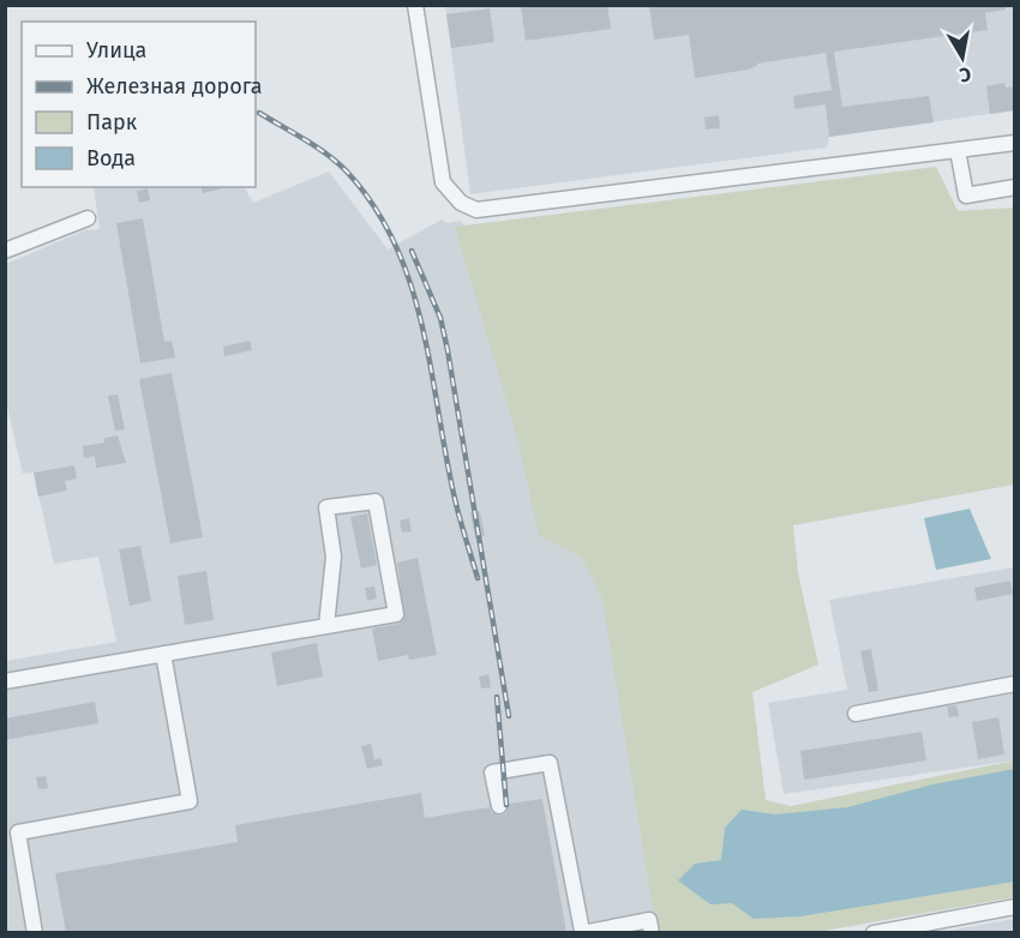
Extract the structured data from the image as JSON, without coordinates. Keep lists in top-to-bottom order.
{
  "legend": [
    "Улица",
    "Железная дорога",
    "Парк",
    "Вода"
  ],
  "north": "bottom"
}
